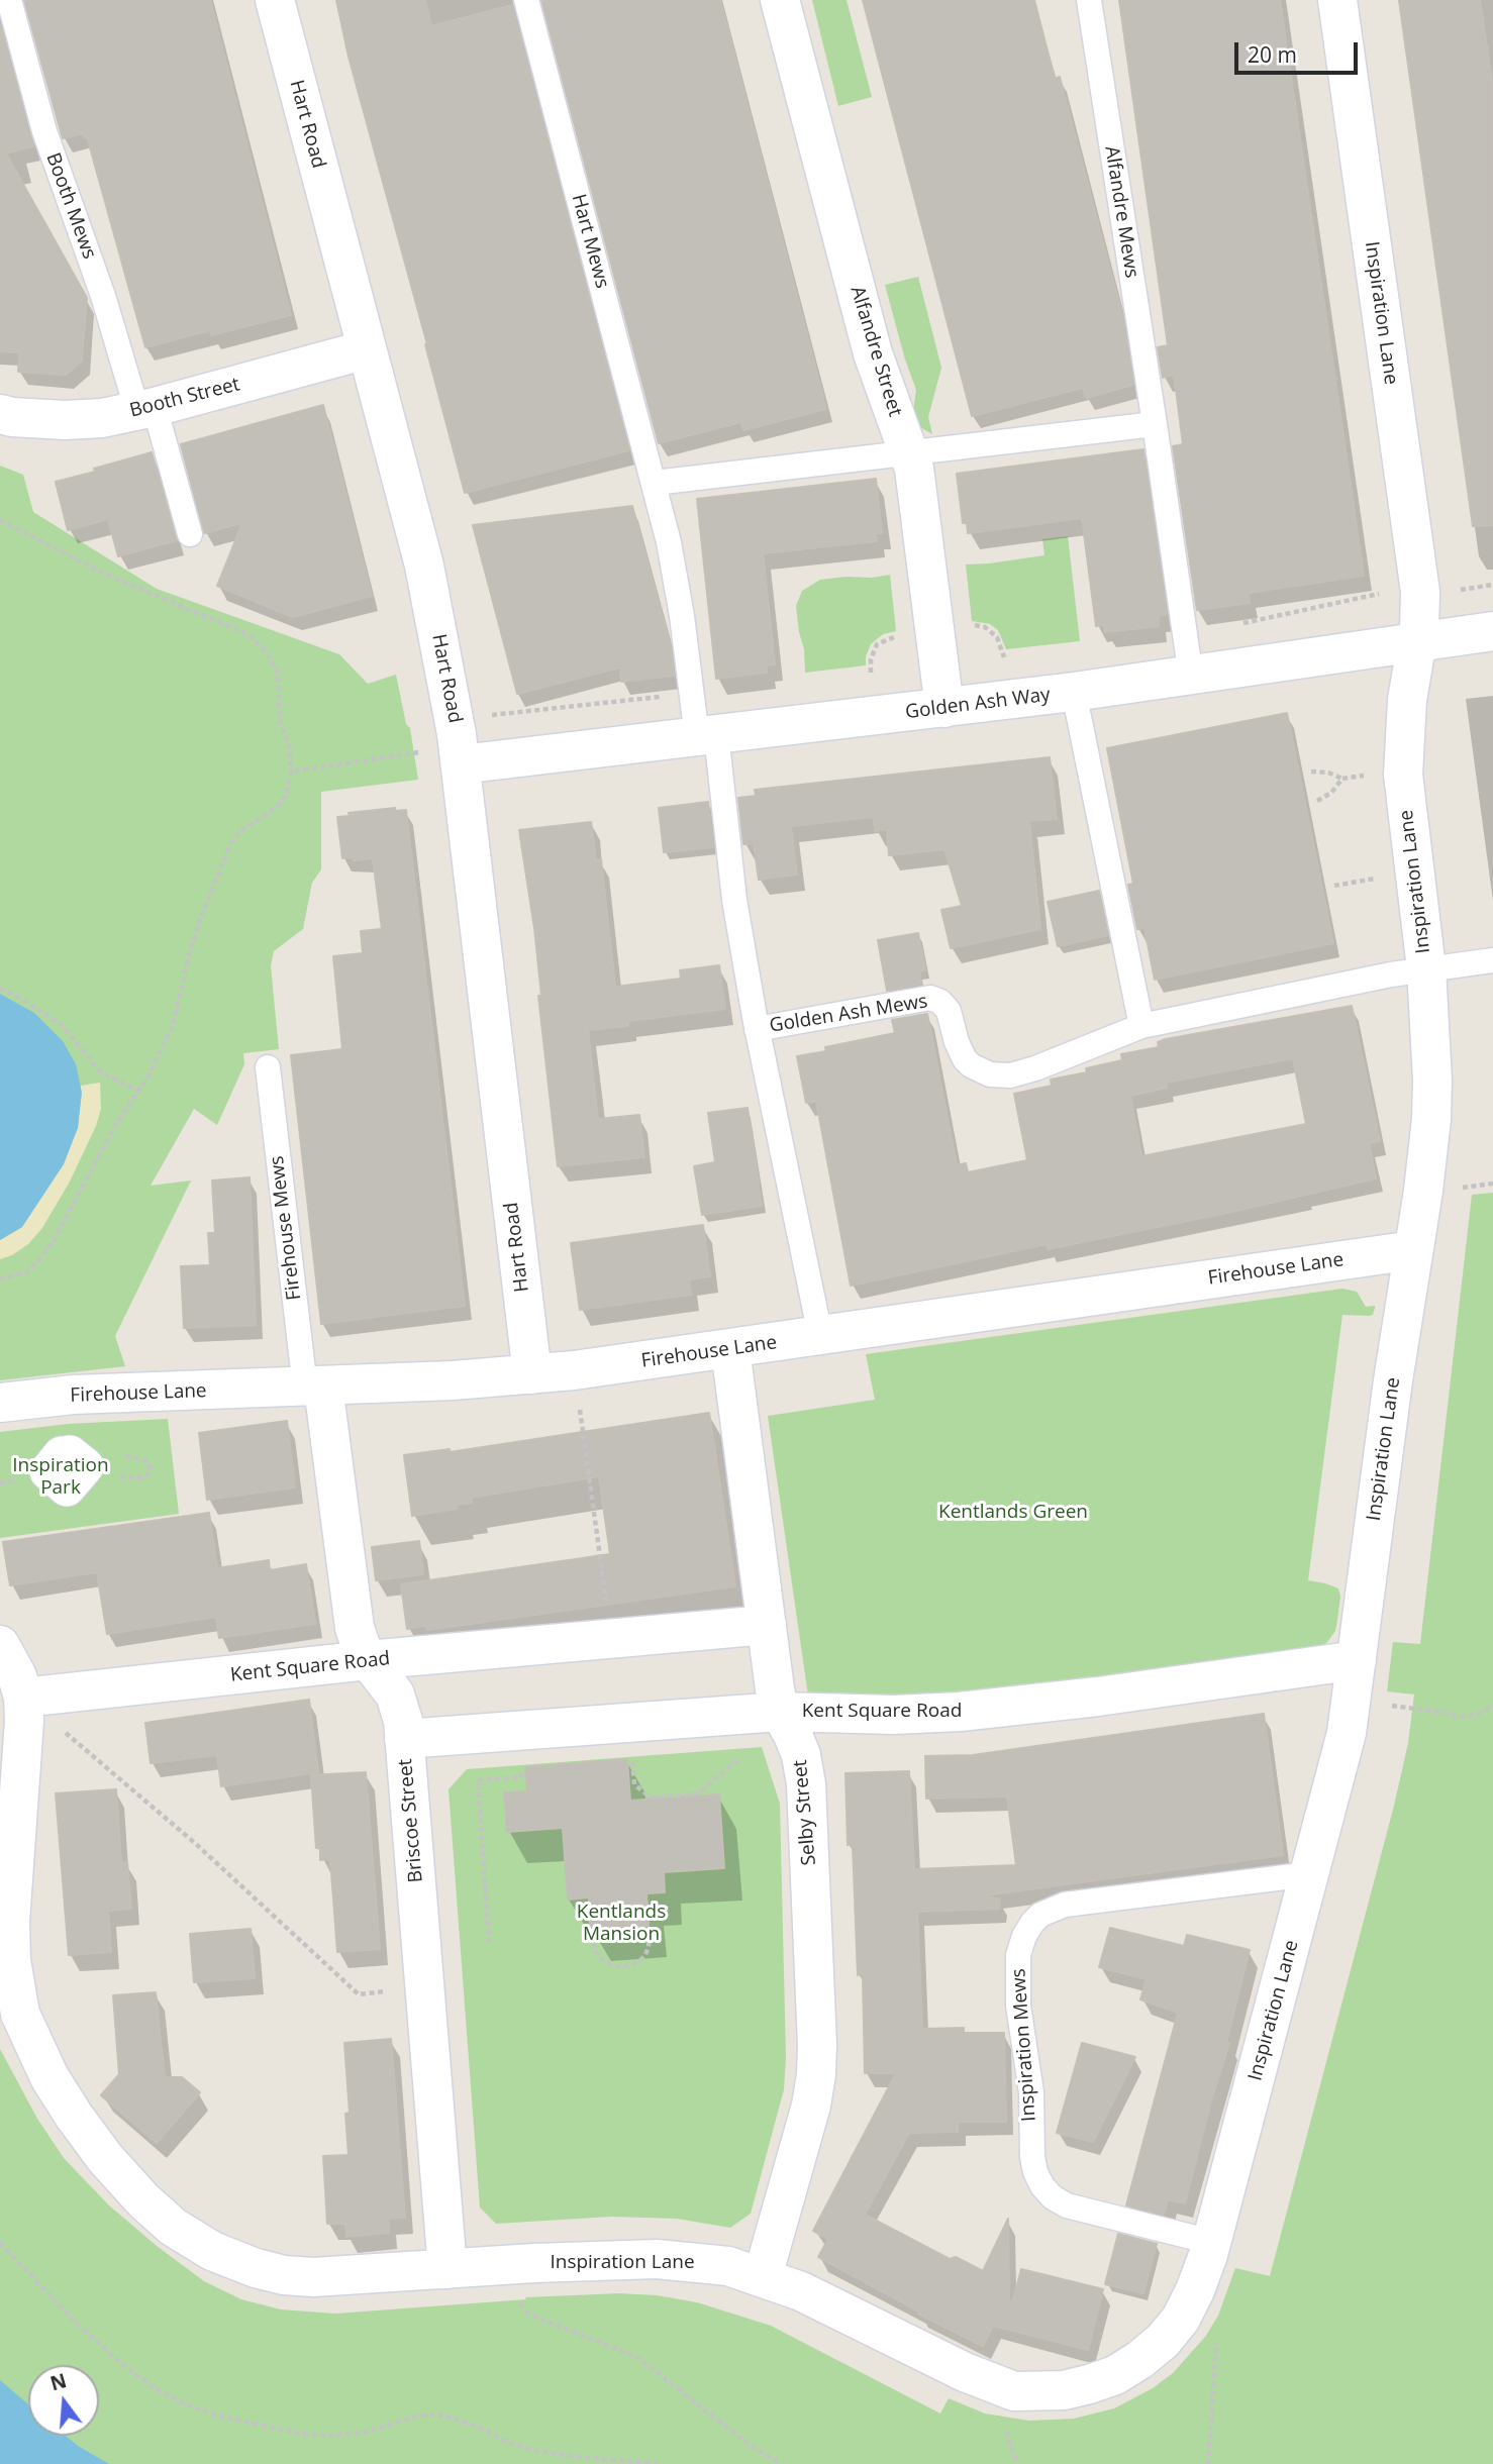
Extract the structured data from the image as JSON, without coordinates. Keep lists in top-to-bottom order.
{
  "streets": {
    "street": [
      "Hart Road",
      "Inspiration Lane",
      "Alfandre Street",
      "Booth Street",
      "Golden Ash Way",
      "Firehouse Lane",
      "Kent Square Road",
      "Selby Street",
      "Briscoe Street"
    ],
    "lane": [
      "Booth Mews",
      "Alfandre Mews",
      "Hart Mews",
      "Golden Ash Mews",
      "Firehouse Mews",
      "Inspiration Mews"
    ]
  },
  "crossings": [
    ["Hart Road", "Booth Street"],
    ["Hart Road", "Golden Ash Way"],
    ["Hart Road", "Firehouse Lane"],
    ["Booth Mews", "Booth Street"],
    ["Alfandre Mews", "Golden Ash Way"],
    ["Hart Mews", "Golden Ash Way"],
    ["Hart Mews", "Golden Ash Mews"],
    ["Inspiration Lane", "Golden Ash Way"],
    ["Inspiration Lane", "Golden Ash Mews"],
    ["Inspiration Lane", "Firehouse Lane"],
    ["Inspiration Lane", "Kent Square Road"],
    ["Inspiration Lane", "Selby Street"],
    ["Inspiration Lane", "Briscoe Street"],
    ["Inspiration Lane", "Inspiration Mews"],
    ["Alfandre Street", "Golden Ash Way"],
    ["Golden Ash Way", "Golden Ash Mews"],
    ["Golden Ash Mews", "Firehouse Lane"],
    ["Firehouse Mews", "Firehouse Lane"],
    ["Firehouse Mews", "Briscoe Street"],
    ["Firehouse Lane", "Selby Street"],
    ["Firehouse Lane", "Briscoe Street"],
    ["Kent Square Road", "Selby Street"],
    ["Kent Square Road", "Briscoe Street"]
  ],
  "parks": ["Inspiration Park", "Kentlands Green", "Kentlands Mansion"],
  "scale_bar": "20 m",
  "north": "top"
}
